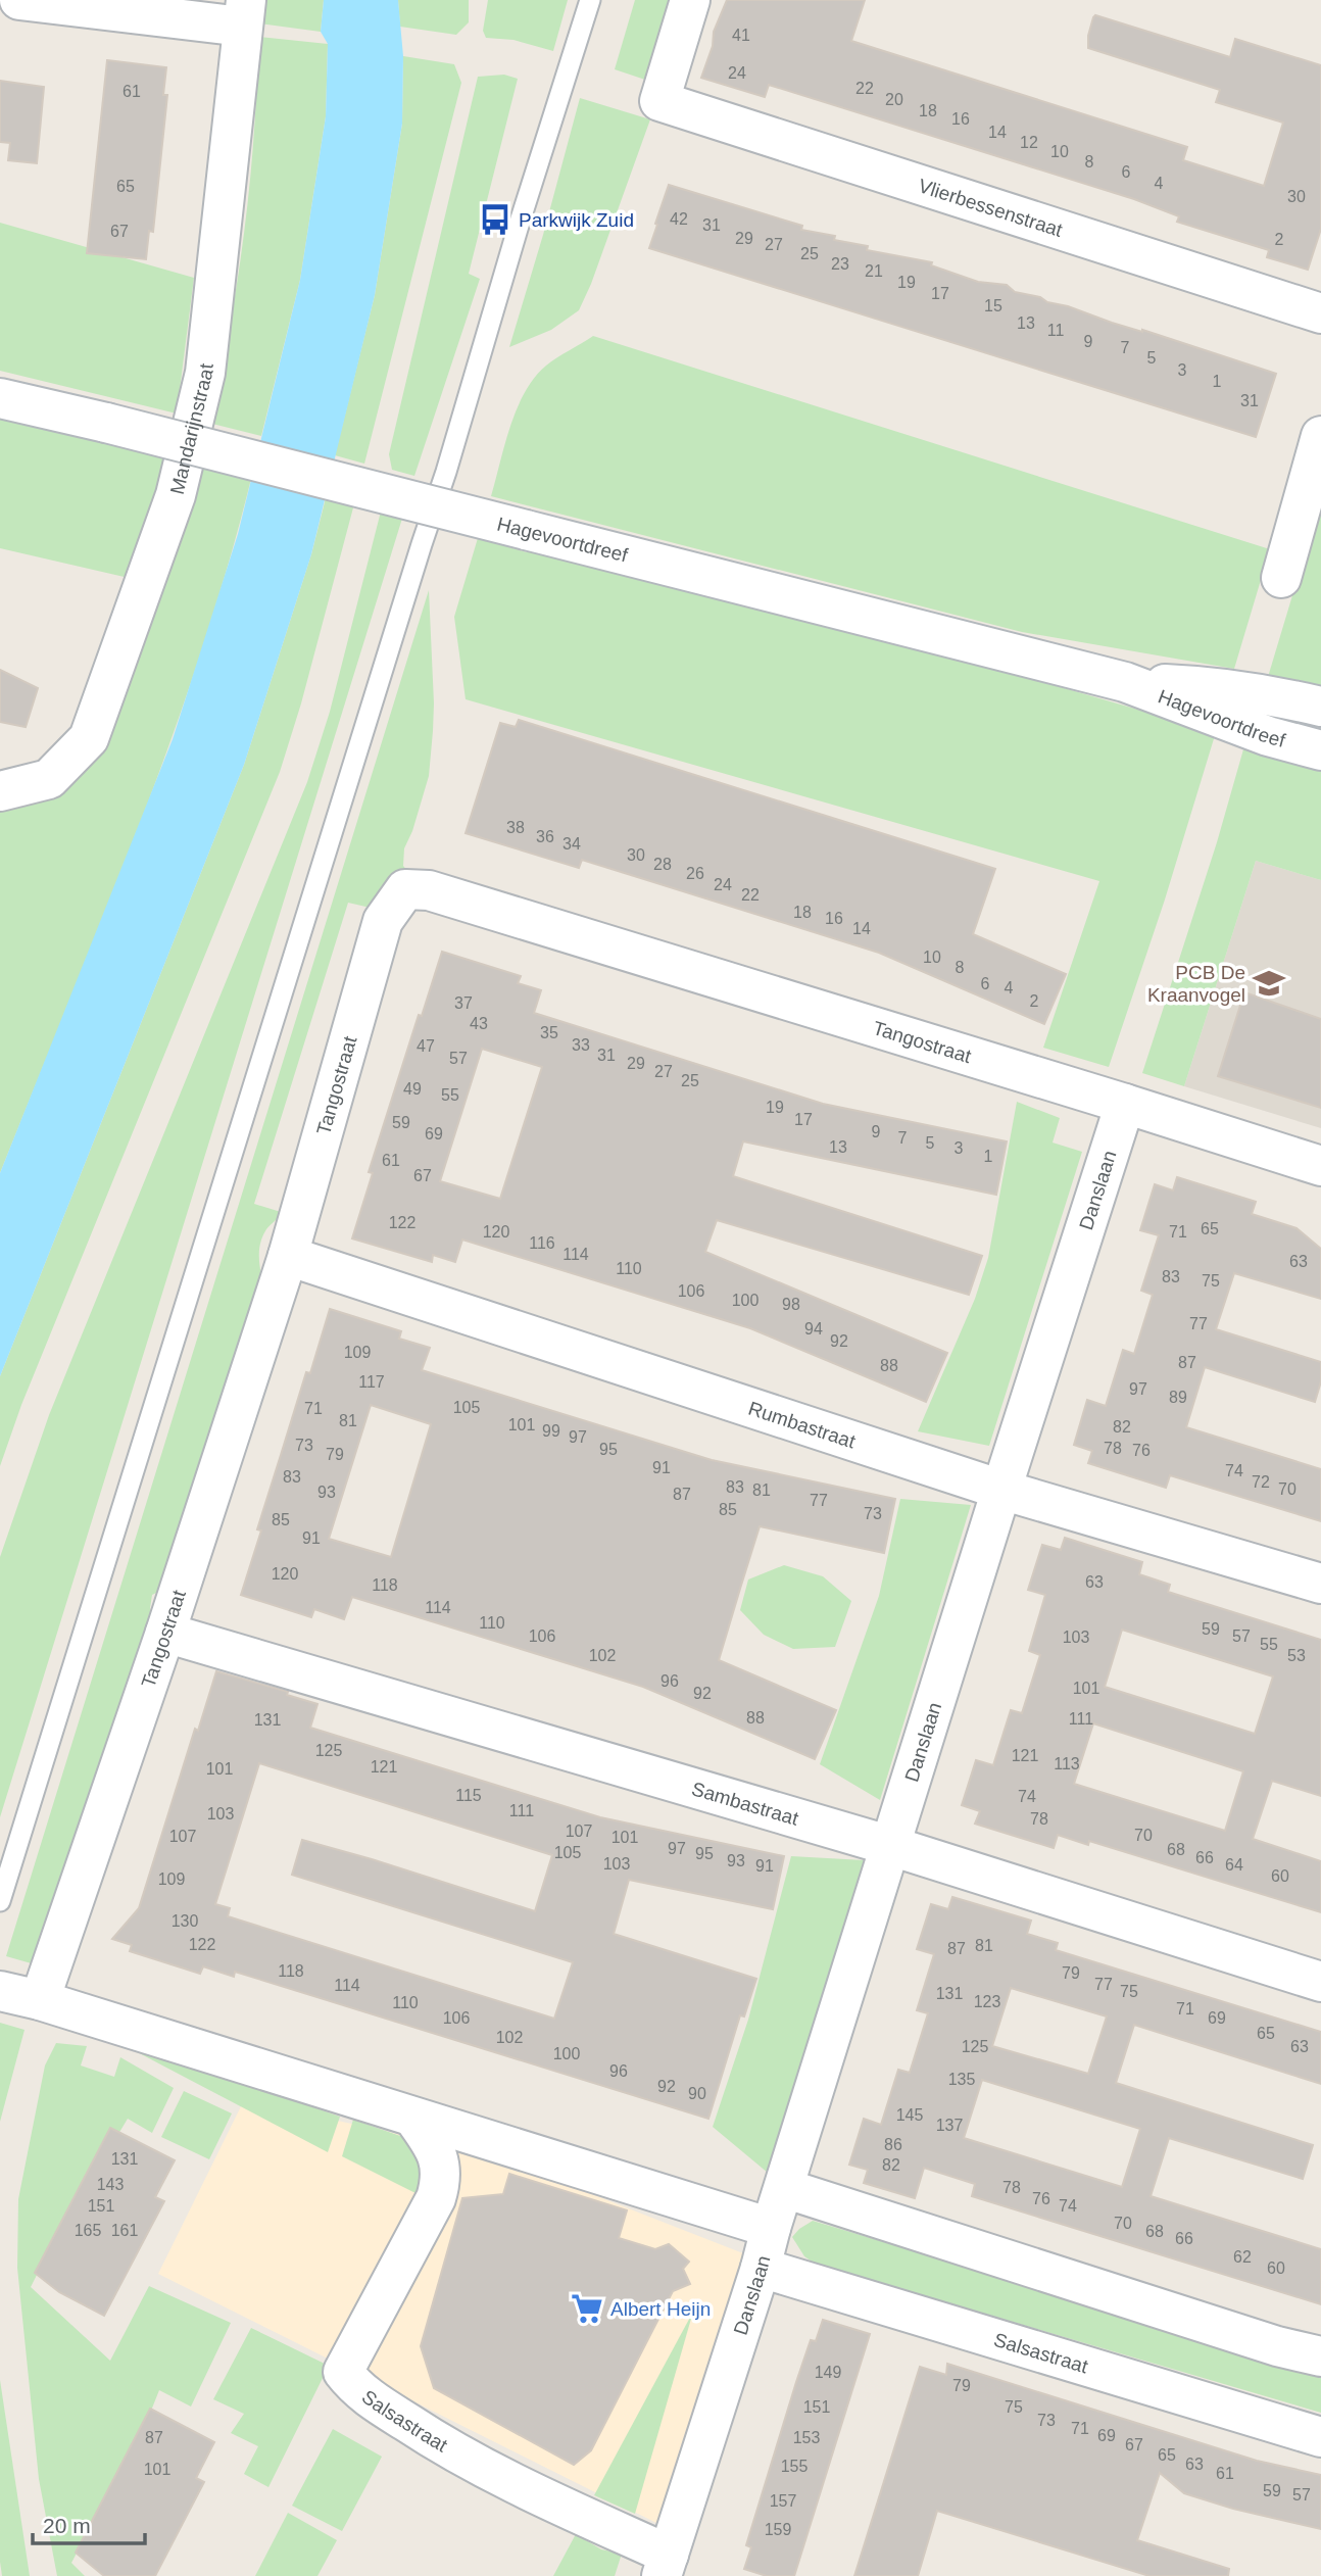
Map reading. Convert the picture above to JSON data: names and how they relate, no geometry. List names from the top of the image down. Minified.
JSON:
{"streets":{"street":["Vlierbessenstraat","Mandarijnstraat","Hagevoortdreef","Tangostraat","Danslaan","Rumbastraat","Sambastraat","Salsastraat"]},"crossings":[["Tangostraat","Danslaan"],["Tangostraat","Rumbastraat"],["Tangostraat","Sambastraat"],["Danslaan","Rumbastraat"],["Danslaan","Sambastraat"],["Danslaan","Salsastraat"]],"places":{"bus stop":["Parkwijk Zuid"],"school or university":["PCB De Kraanvogel"],"supermarket":["Albert Heijn"]},"house_numbers":["41","24","22","61","20","18","16","14","12","10","8","6","4","65","30","42","31","67","29","2","27","25","23","21","19","17","15","13","11","9","7","5","3","1","31","38","36","34","30","28","26","24","22","18","16","14","10","8","6","4","2","37","43","35","33","47","31","57","29","27","25","49","55","19","17","59","9","69","7","5","13","3","1","61","67","122","65","120","71","116","114","63","110","83","75","106","100","98","77","94","92","109","87","88","117","97","89","105","71","81","101","82","99","97","73","78","95","76","79","91","74","83","72","83","70","81","93","87","77","85","73","85","91","120","63","118","114","110","59","106","57","103","55","102","53","96","101","92","88","111","131","125","121","113","121","101","115","74","111","103","78","107","70","107","101","97","68","105","95","66","93","103","64","91","60","109","130","122","81","87","118","79","77","114","75","131","123","110","71","106","69","65","102","125","63","100","96","135","92","90","145","137","86","131","82","143","78","76","151","74","70","165","161","68","66","62","60","149","79","151","75","73","71","69","87","153","67","65","63","155","101","61","59","57","157","159"],"scale_bar":"20 m"}
